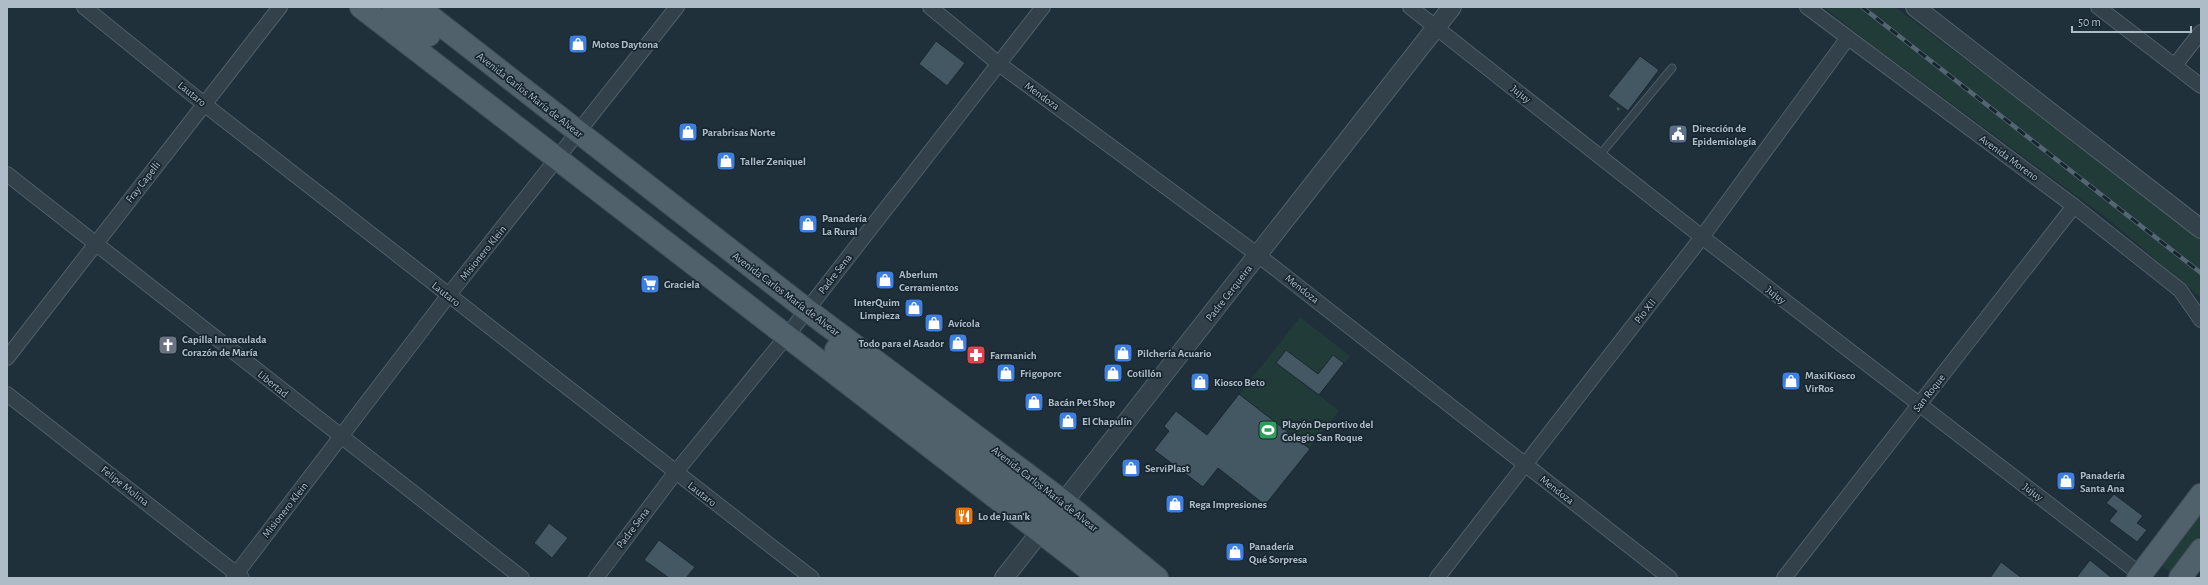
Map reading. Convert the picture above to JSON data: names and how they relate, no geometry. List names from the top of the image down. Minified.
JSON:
{"streets":{"main road":["Avenida Carlos María de Alvear"],"street":["Lautaro","Jujuy","Mendoza","Avenida Moreno","Fray Capelli","Misionero Klein","Padre Sena","Padre Cerqueira","Pío XII","Libertad","San Roque","Felipe Molina"]},"crossings":[["Lautaro","Fray Capelli"],["Lautaro","Misionero Klein"],["Lautaro","Padre Sena"],["Jujuy","Padre Cerqueira"],["Jujuy","Pío XII"],["Jujuy","San Roque"],["Avenida Carlos María de Alvear","Misionero Klein"],["Avenida Carlos María de Alvear","Padre Sena"],["Avenida Carlos María de Alvear","Padre Cerqueira"],["Mendoza","Padre Sena"],["Mendoza","Padre Cerqueira"],["Mendoza","Pío XII"],["Avenida Moreno","Pío XII"],["Avenida Moreno","San Roque"],["Fray Capelli","Libertad"],["Misionero Klein","Libertad"],["Misionero Klein","Felipe Molina"]],"places":{"shop":["Motos Daytona","Parabrisas Norte","Taller Zeniquel","Panadería La Rural","Aberlum Cerramientos","InterQuim Limpieza","Avícola","Todo para el Asador","Pilchería Acuario","Frigoporc","Cotillón","MaxiKiosco VirRos","Kiosco Beto","Bacán Pet Shop","El Chapulín","ServiPlast","Panadería Santa Ana","Rega Impresiones","Panadería Qué Sorpresa"],"public building":["Dirección de Epidemiología"],"supermarket":["Graciela"],"church":["Capilla Inmaculada Corazón de María"],"pharmacy":["Farmanich"],"sports":["Playón Deportivo del Colegio San Roque"],"restaurant":["Lo de Juan'k"]},"scale_bar":"50 m"}
